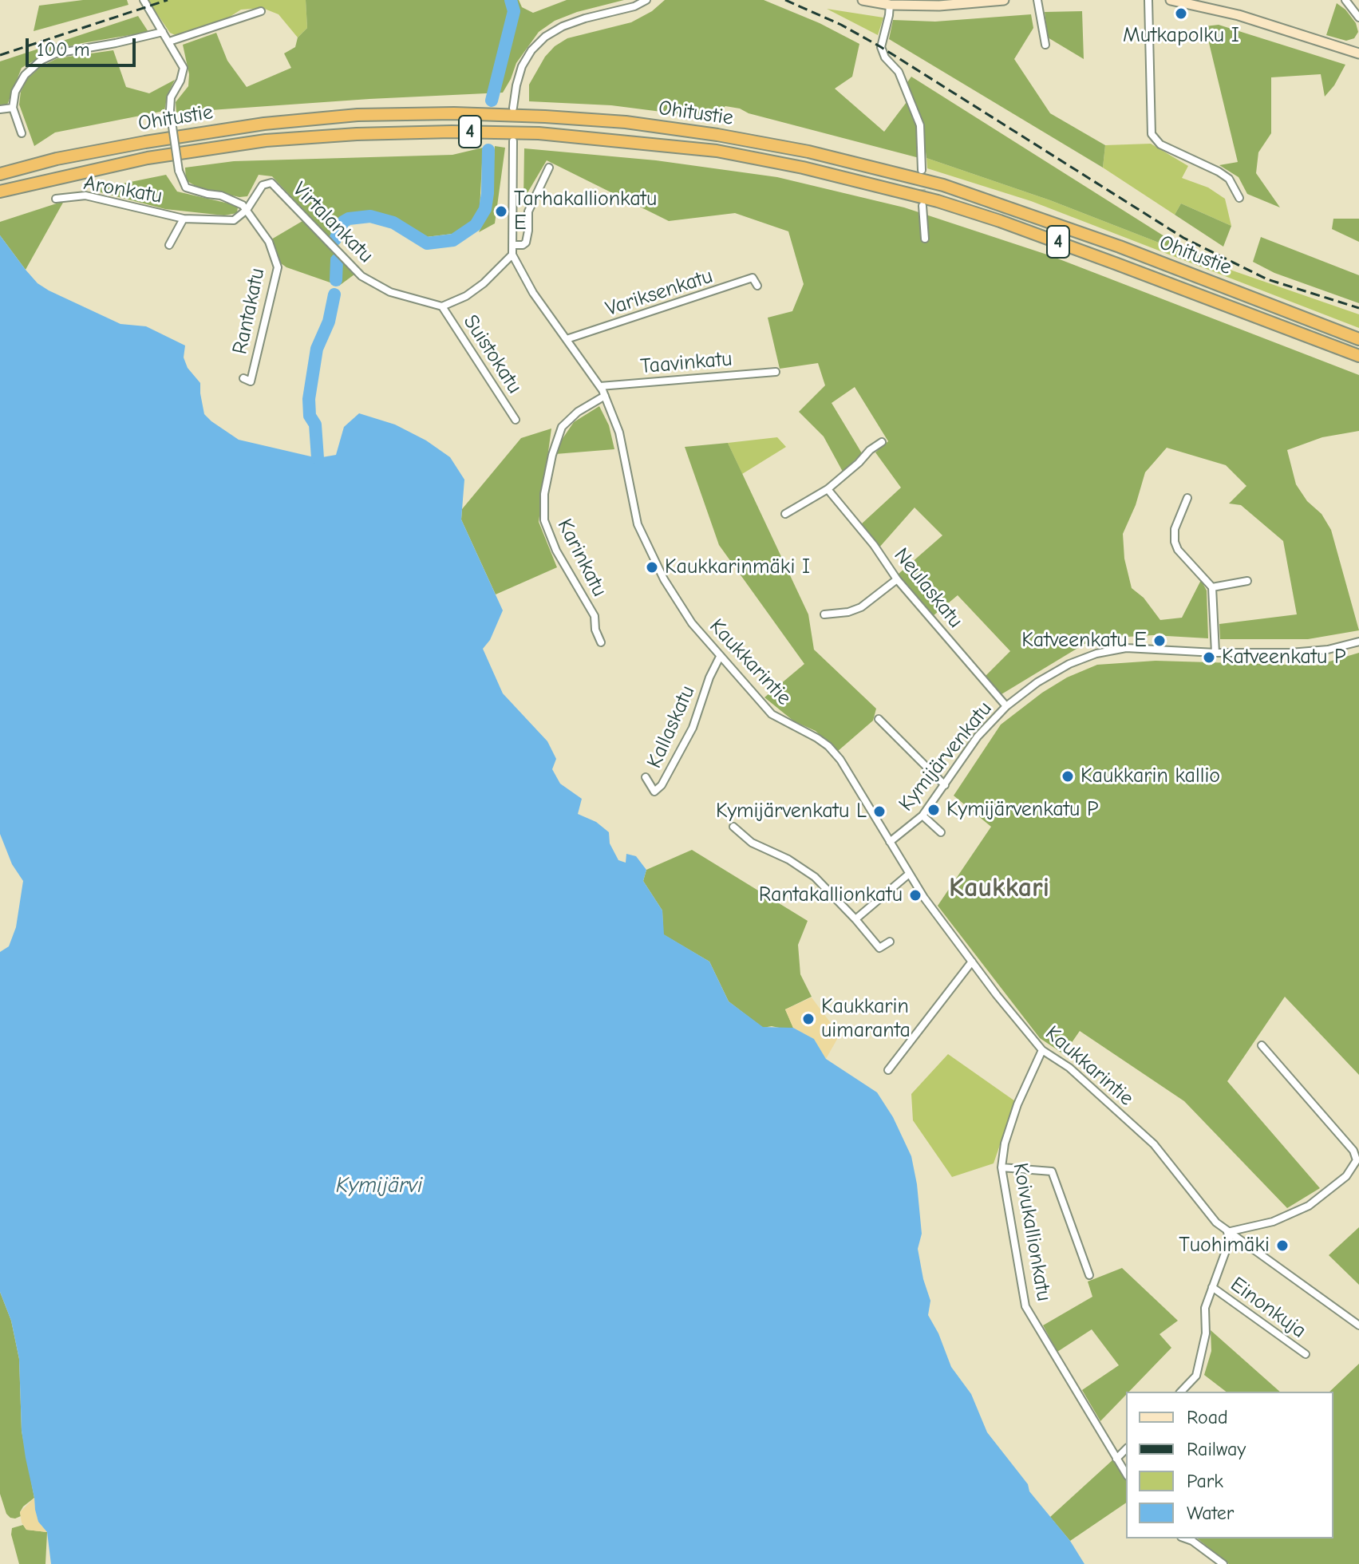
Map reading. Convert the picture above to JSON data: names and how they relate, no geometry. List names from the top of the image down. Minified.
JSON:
{"streets":{"highway":["Ohitustie","4"],"street":["Aronkatu","Virtalankatu","Variksenkatu","Rantakatu","Suistokatu","Taavinkatu","Karinkatu","Neulaskatu","Kaukkarintie","Kallaskatu","Kymijärvenkatu","Koivukallionkatu","Einonkuja"]},"crossings":[["Aronkatu","Virtalankatu"],["Aronkatu","Rantakatu"],["Virtalankatu","Rantakatu"],["Virtalankatu","Suistokatu"],["Variksenkatu","Kaukkarintie"],["Taavinkatu","Kaukkarintie"],["Karinkatu","Kaukkarintie"],["Neulaskatu","Kymijärvenkatu"],["Kaukkarintie","Kallaskatu"],["Kaukkarintie","Kymijärvenkatu"],["Kaukkarintie","Koivukallionkatu"]],"districts":["Kaukkari"],"water":["Kymijärvi"],"places":["Mutkapolku I","Tarhakallionkatu E","Kaukkarinmäki I","Katveenkatu E","Katveenkatu P","Kaukkarin kallio","Kymijärvenkatu P","Kymijärvenkatu L","Rantakallionkatu","Kaukkarin uimaranta","Tuohimäki"],"legend":["Road","Railway","Park","Water"],"scale_bar":"100 m"}
